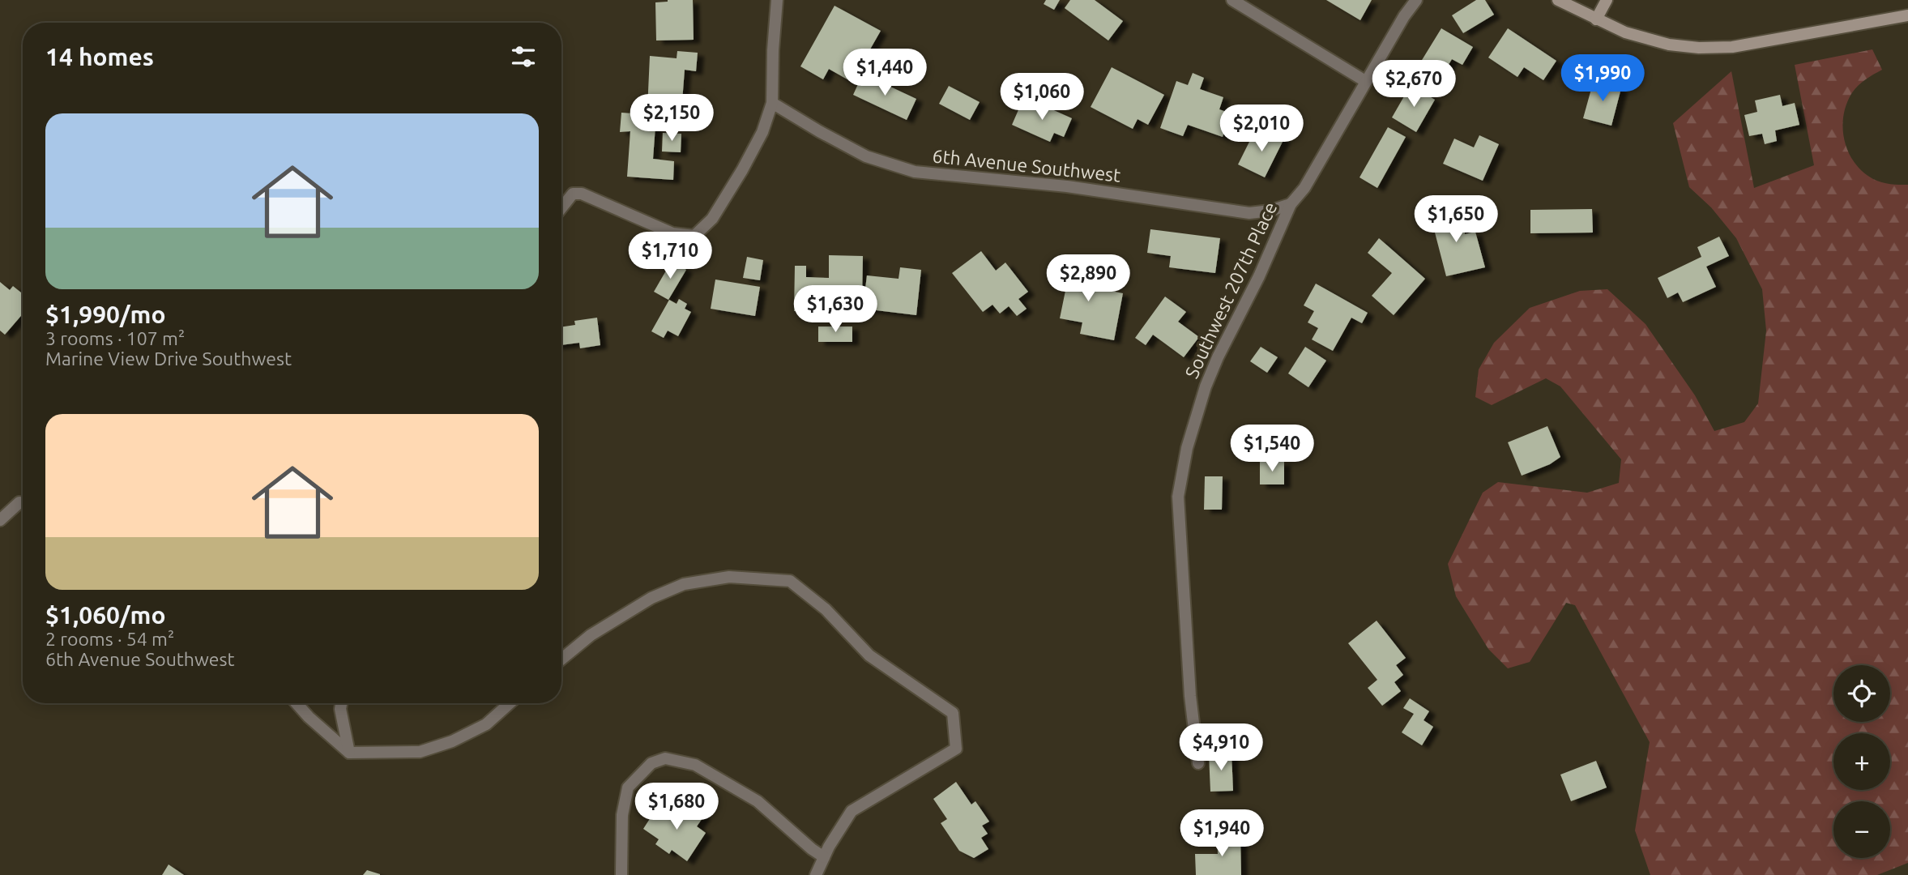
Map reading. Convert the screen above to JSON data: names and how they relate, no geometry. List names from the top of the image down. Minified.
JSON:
{"streets":{"street":["6th Avenue Southwest","Southwest 207th Place"]},"crossings":[["6th Avenue Southwest","Southwest 207th Place"]],"page":{"heading":"14 homes","price":["$1,440","$1,990","$2,670","$1,060","$2,150","$2,010","$1,650","$1,710","$2,890","$1,630","$1,540","$4,910","$1,680","$1,940"],"list":[{"name":"$1,990/mo","note":"3 rooms · 107 m² · Marine View Drive Southwest"},{"name":"$1,060/mo","note":"2 rooms · 54 m² · 6th Avenue Southwest"}],"map_buttons":["+","−"]}}
